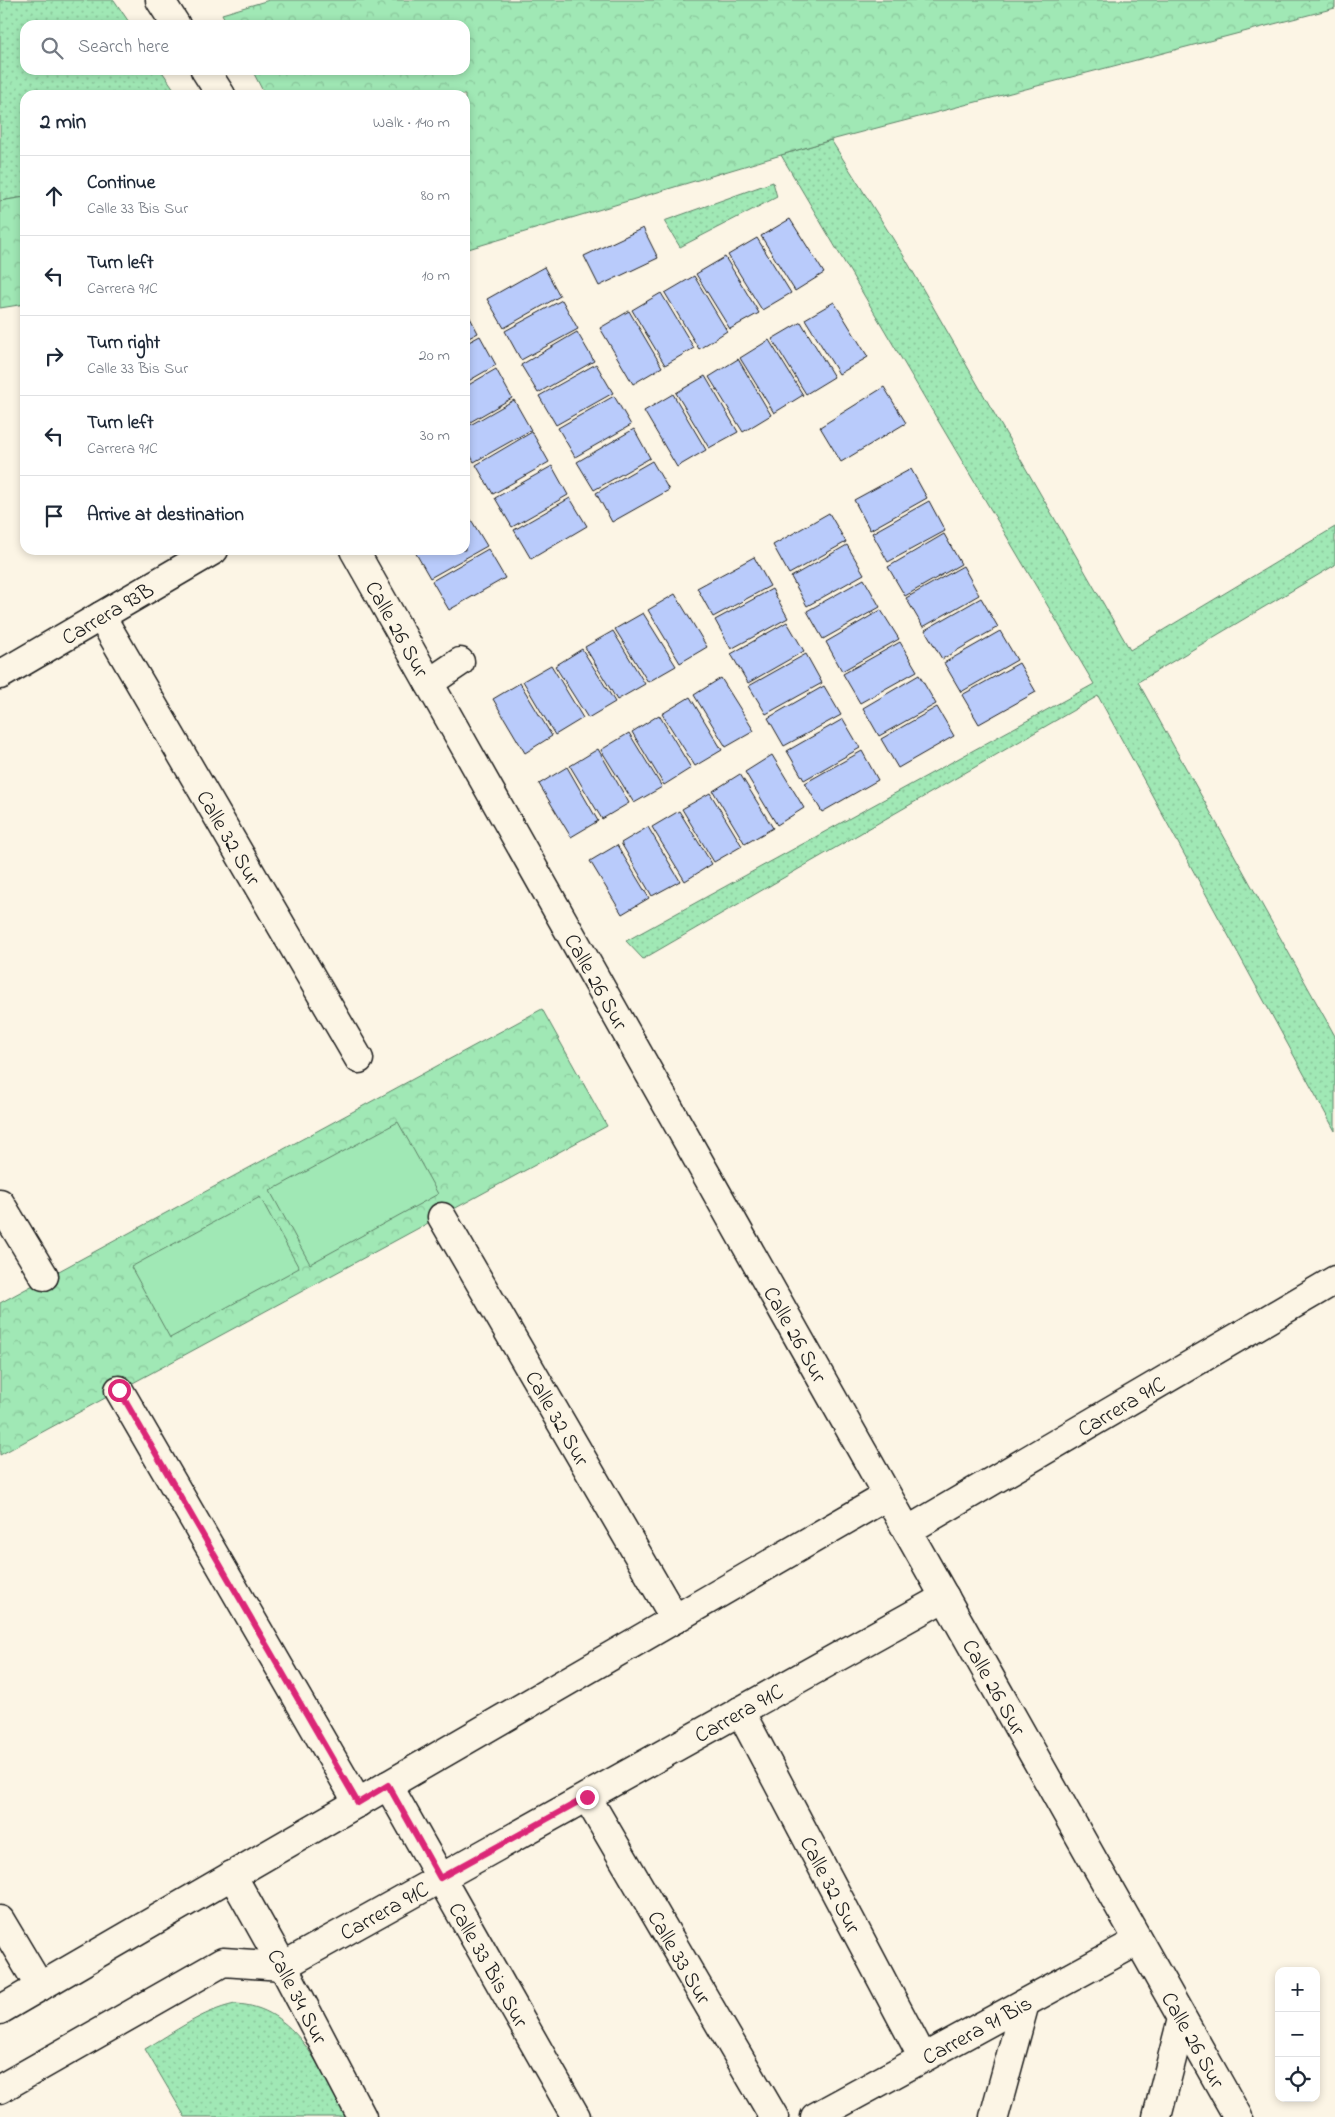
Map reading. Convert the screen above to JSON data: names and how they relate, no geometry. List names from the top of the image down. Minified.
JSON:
{"streets":{"street":["Carrera 93B","Calle 26 Sur","Calle 32 Sur","Carrera 91C","Calle 33 Sur","Calle 33 Bis Sur","Calle 34 Sur","Carrera 91 Bis"]},"crossings":[["Carrera 93B","Calle 32 Sur"],["Calle 26 Sur","Carrera 91C"],["Calle 26 Sur","Carrera 91 Bis"],["Calle 32 Sur","Carrera 91C"],["Calle 32 Sur","Carrera 91 Bis"],["Carrera 91C","Calle 33 Sur"],["Carrera 91C","Calle 33 Bis Sur"],["Carrera 91C","Calle 34 Sur"]],"page":{"search":"Search here","heading":["2 min","Walk · 140 m"],"list":[["Continue","Calle 33 Bis Sur","80 m"],["Turn left","Carrera 91C","10 m"],["Turn right","Calle 33 Bis Sur","20 m"],["Turn left","Carrera 91C","30 m"],"Arrive at destination"],"map_buttons":["+","−"]}}
